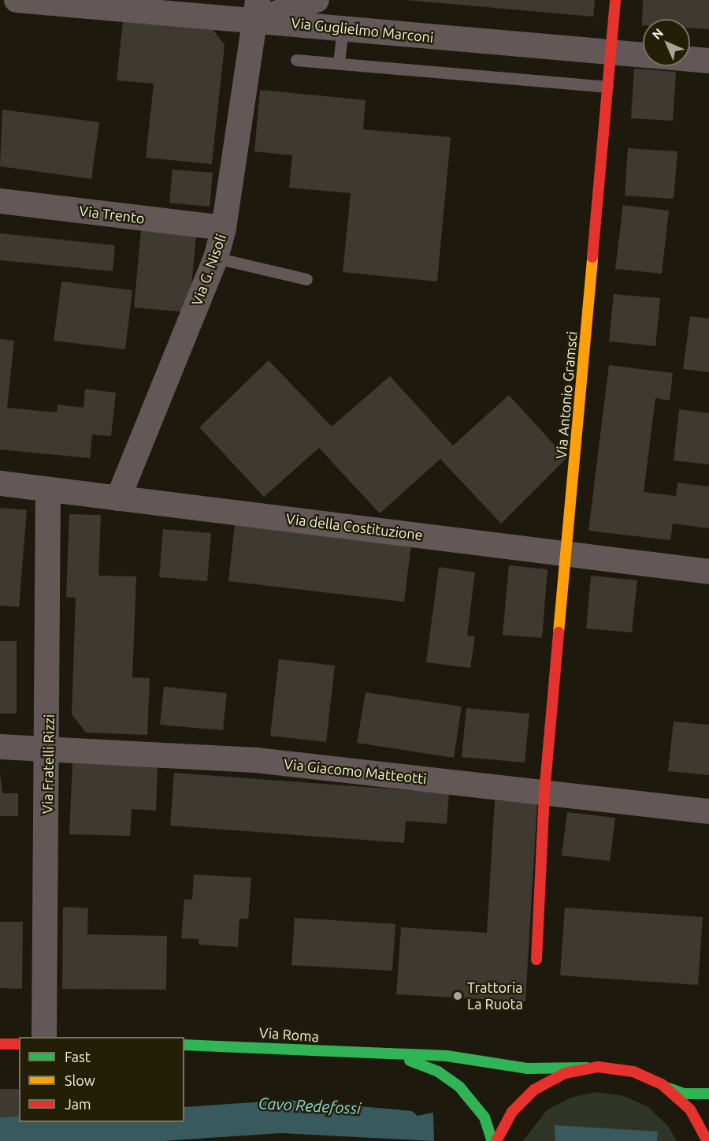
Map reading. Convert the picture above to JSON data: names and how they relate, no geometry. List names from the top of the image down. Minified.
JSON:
{"streets":{"street":["Via Guglielmo Marconi","Via Trento","Via G. Nisoli","Via Antonio Gramsci","Via della Costituzione","Via Fratelli Rizzi","Via Giacomo Matteotti","Via Roma"]},"crossings":[["Via Guglielmo Marconi","Via G. Nisoli"],["Via Guglielmo Marconi","Via Antonio Gramsci"],["Via Trento","Via G. Nisoli"],["Via G. Nisoli","Via della Costituzione"],["Via Antonio Gramsci","Via della Costituzione"],["Via Antonio Gramsci","Via Giacomo Matteotti"],["Via della Costituzione","Via Fratelli Rizzi"],["Via Fratelli Rizzi","Via Giacomo Matteotti"]],"water":["Cavo Redefossi"],"places":["Trattoria La Ruota"],"legend":["Fast","Slow","Jam"],"north":"top left"}
